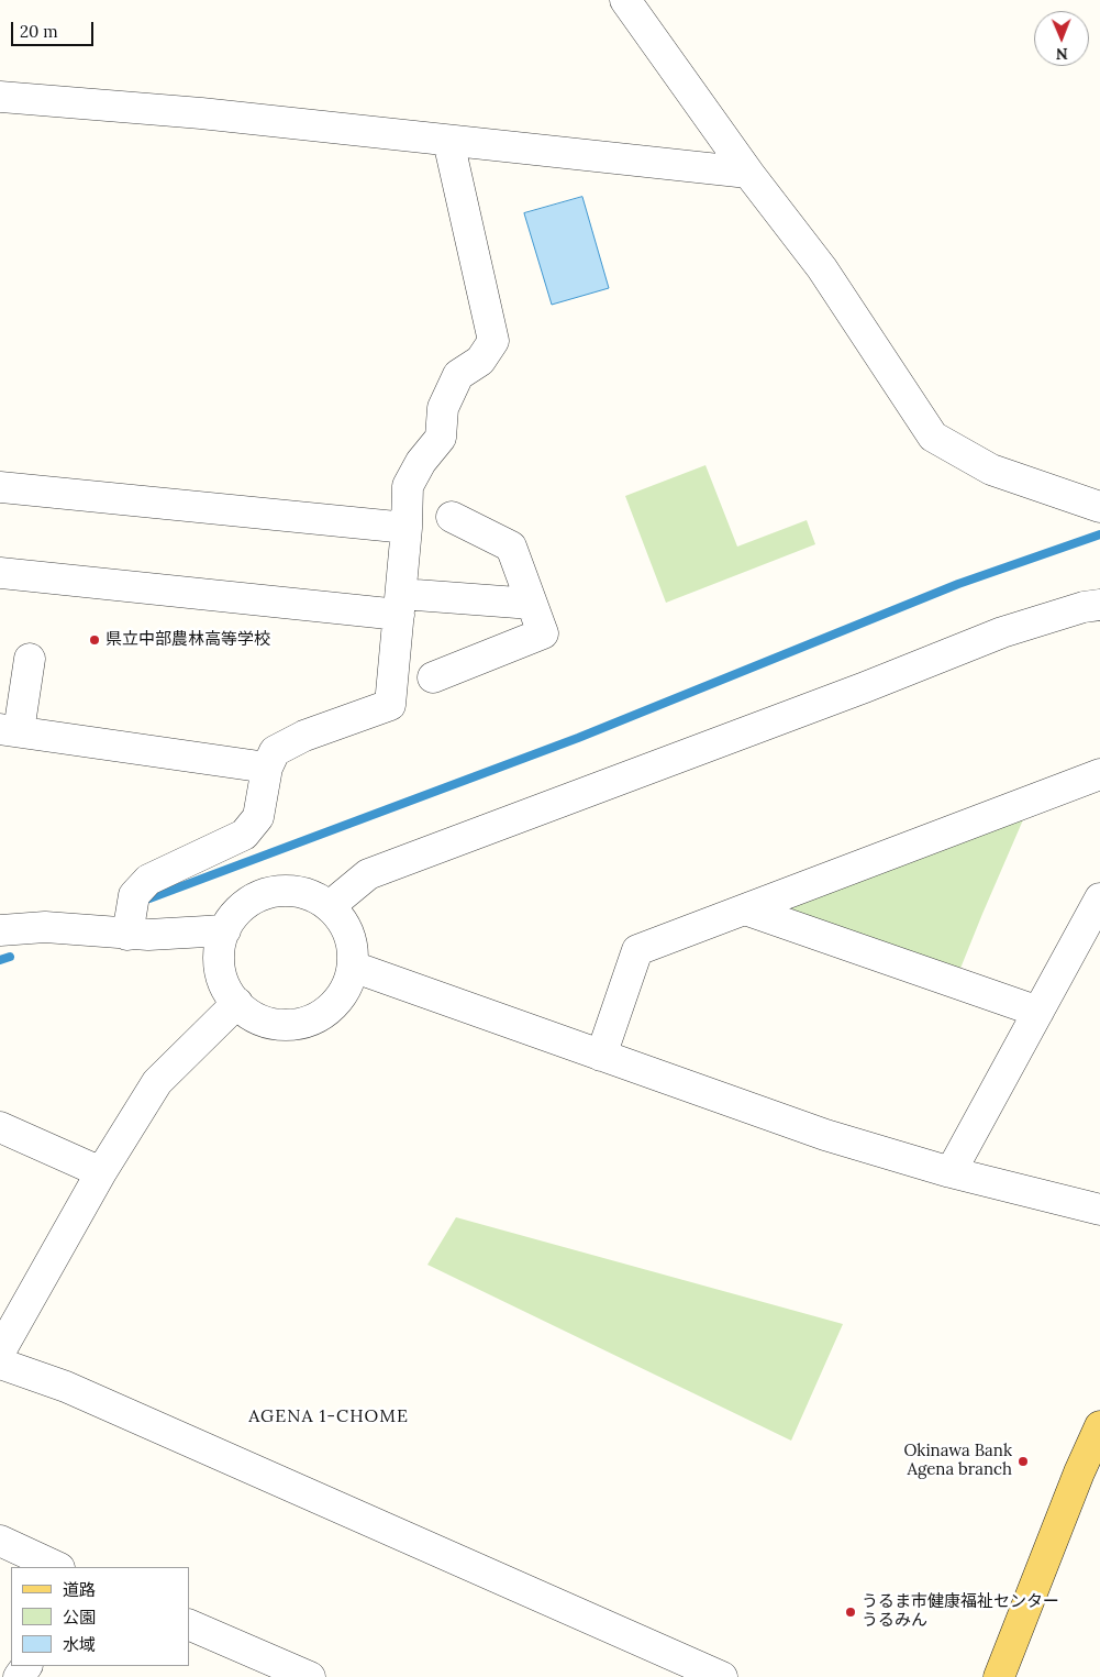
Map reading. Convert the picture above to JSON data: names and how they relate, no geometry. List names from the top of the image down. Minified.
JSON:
{"districts":["AGENA 1-CHOME"],"places":["県立中部農林高等学校","Okinawa Bank Agena branch","うるま市健康福祉センター うるみん"],"legend":["道路","公園","水域"],"scale_bar":"20 m","north":"bottom"}
